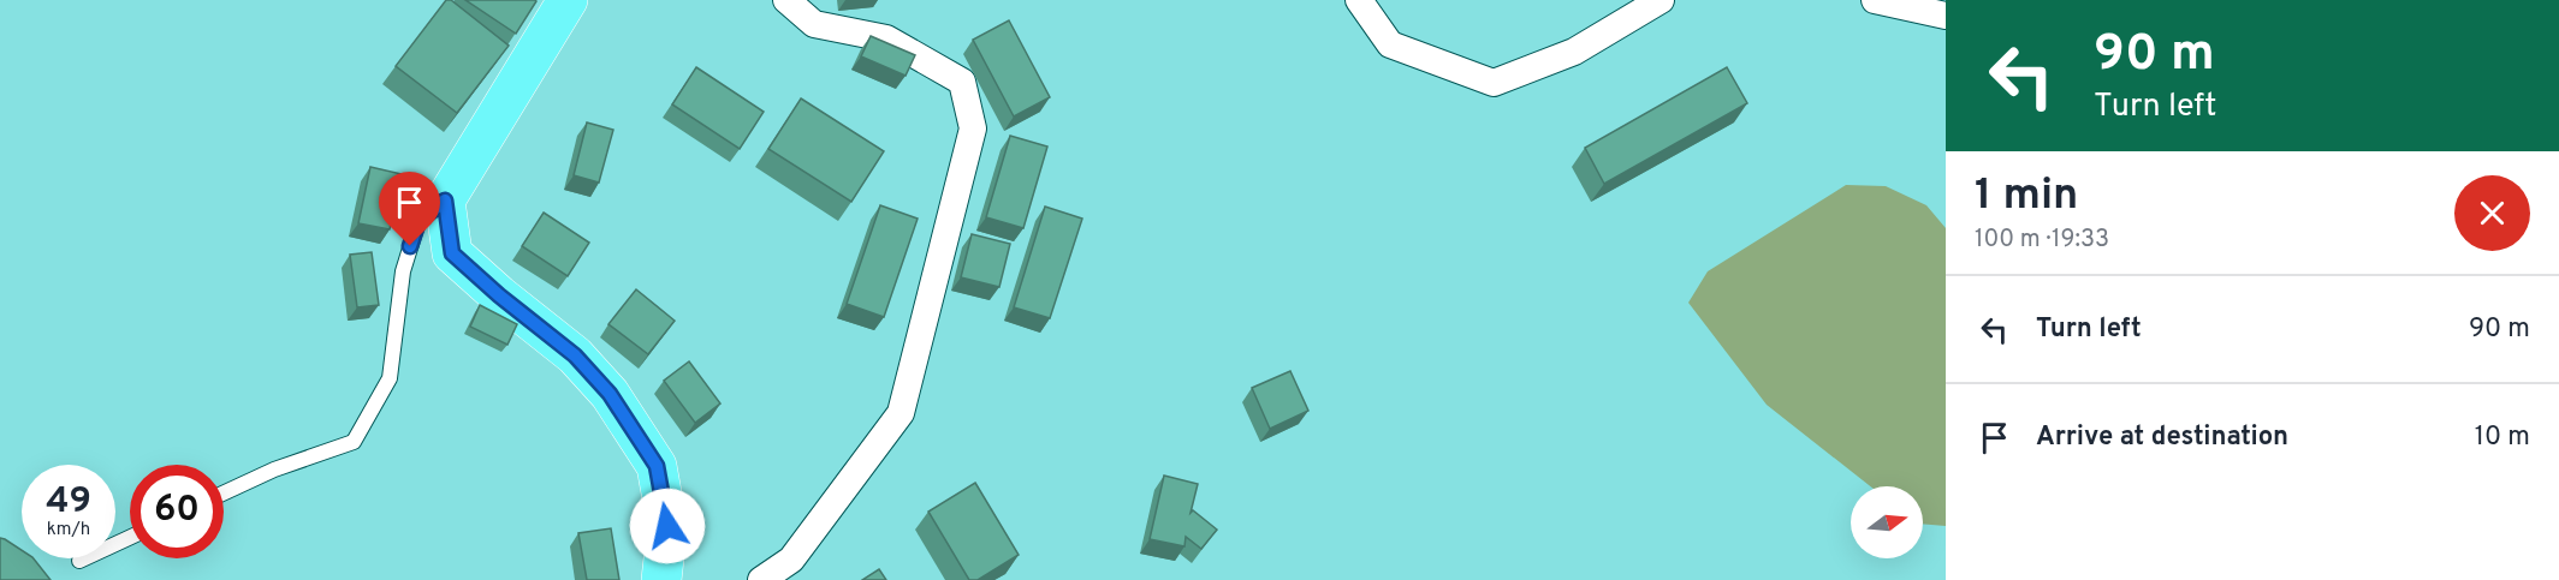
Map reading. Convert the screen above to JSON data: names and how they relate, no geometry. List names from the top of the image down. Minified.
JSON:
{"north":"right","page":{"turn":["90 m","Turn left"],"heading":["1 min","100 m · 19:33"],"list":[{"name":"Turn left","value":"90 m"},{"name":"Arrive at destination","value":"10 m"}],"speed":"49 km/h","limit":"60"}}
